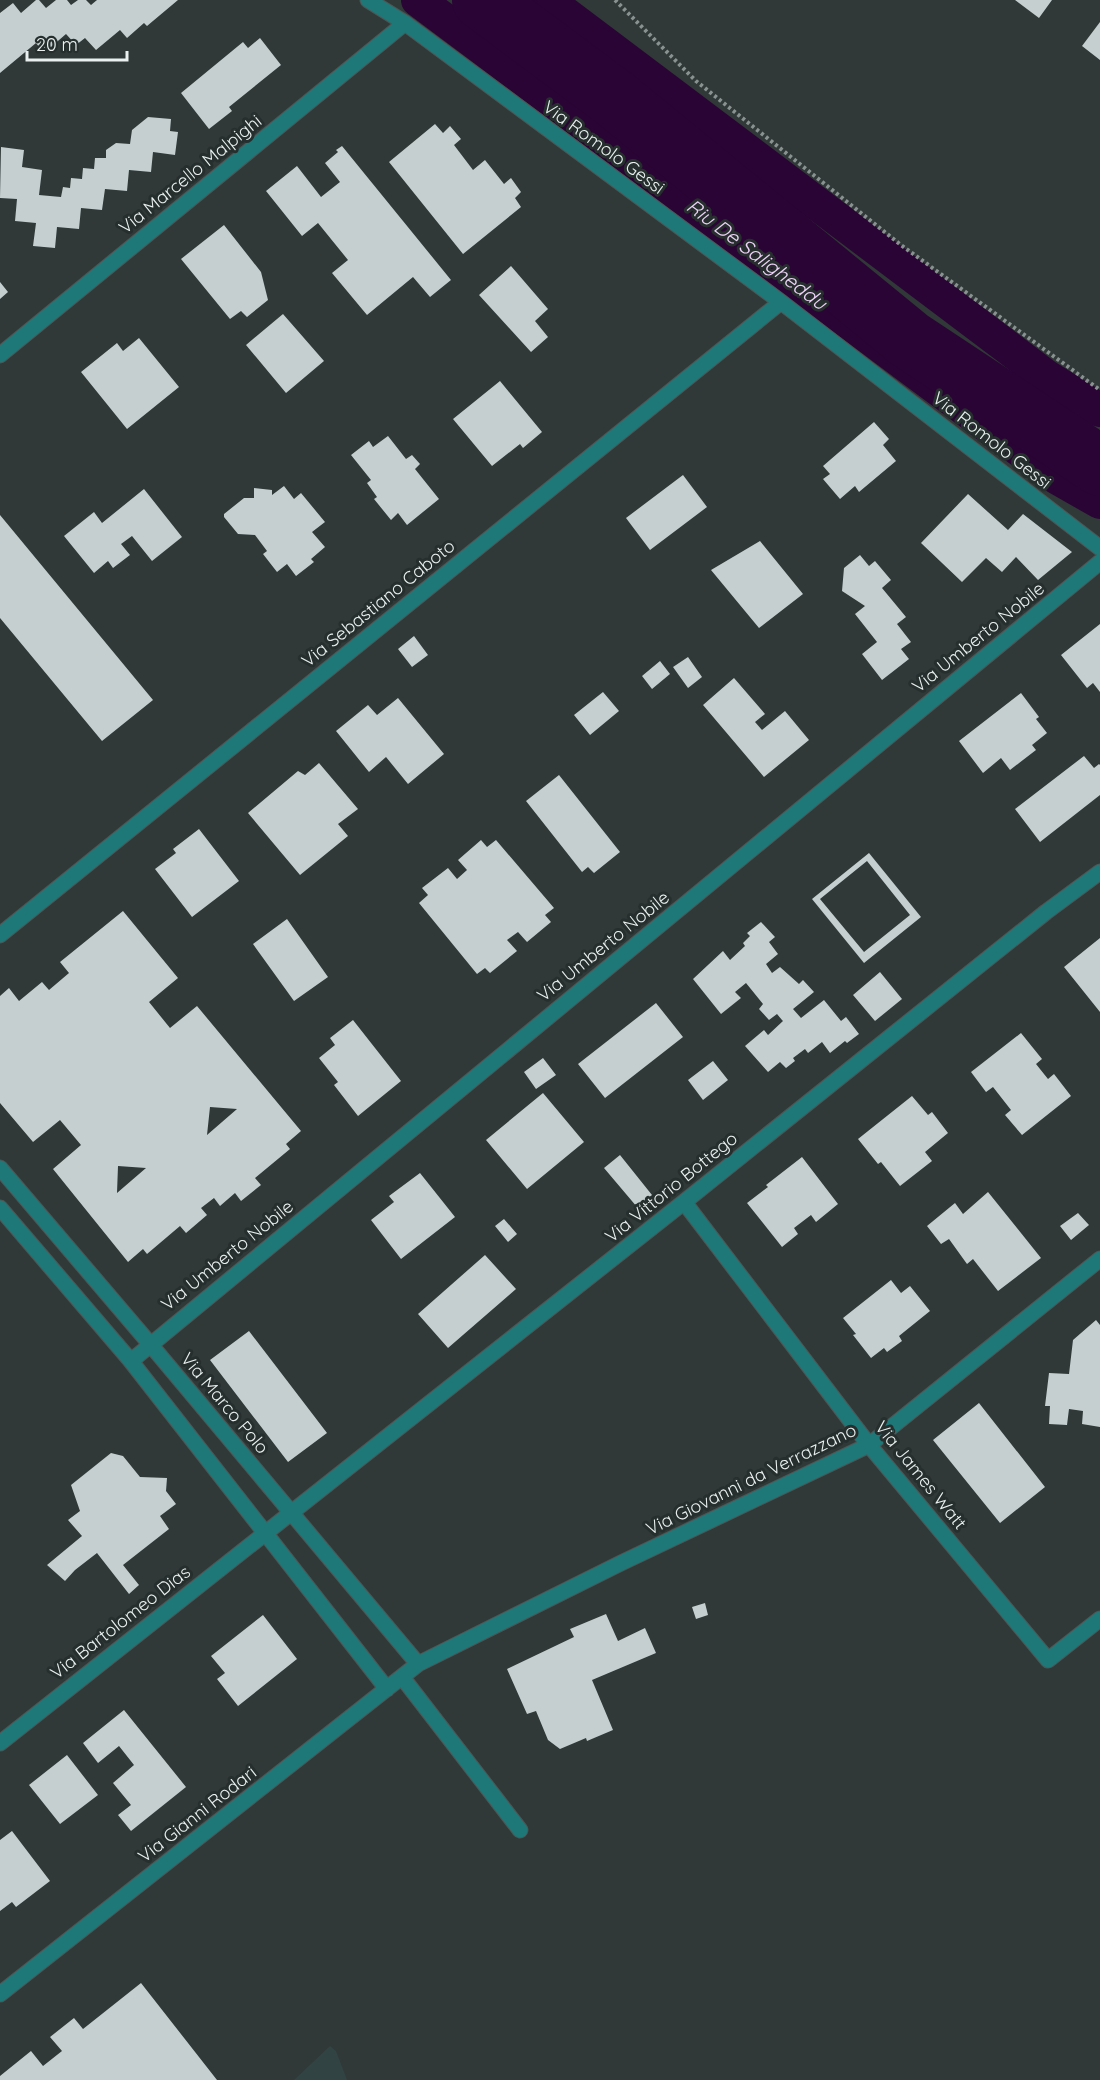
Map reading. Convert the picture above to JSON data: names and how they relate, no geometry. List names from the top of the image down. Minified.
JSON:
{"streets":{"street":["Via Romolo Gessi","Via Marcello Malpighi","Via Sebastiano Caboto","Via Umberto Nobile","Via Vittorio Bottego","Via Marco Polo","Via James Watt","Via Giovanni da Verrazzano","Via Bartolomeo Dias","Via Gianni Rodari"]},"crossings":[["Via Romolo Gessi","Via Marcello Malpighi"],["Via Romolo Gessi","Via Sebastiano Caboto"],["Via Umberto Nobile","Via Marco Polo"],["Via Vittorio Bottego","Via Marco Polo"],["Via Vittorio Bottego","Via James Watt"],["Via Vittorio Bottego","Via Bartolomeo Dias"],["Via Marco Polo","Via Giovanni da Verrazzano"],["Via Marco Polo","Via Gianni Rodari"],["Via James Watt","Via Giovanni da Verrazzano"],["Via Giovanni da Verrazzano","Via Gianni Rodari"]],"water":["Riu De Saligheddu"],"scale_bar":"20 m"}
